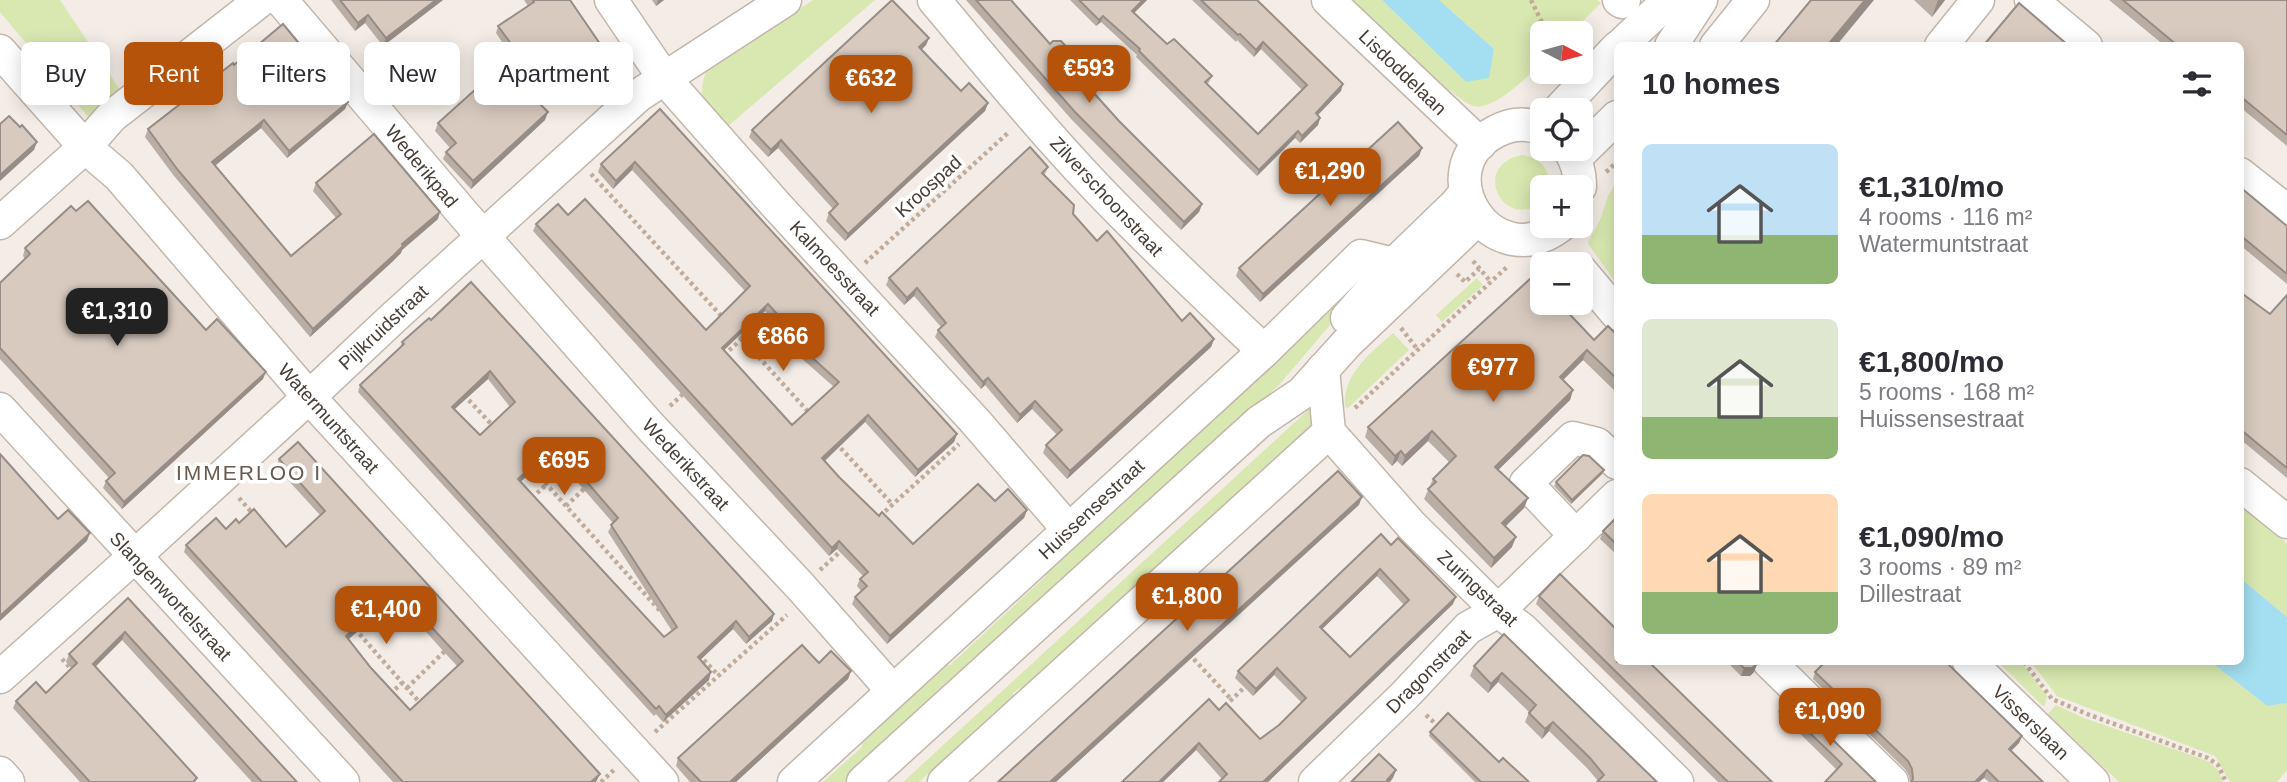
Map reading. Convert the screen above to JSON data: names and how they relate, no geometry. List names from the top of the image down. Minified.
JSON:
{"streets":{"street":["Lisdoddelaan","Wederikpad","Zilverschoonstraat","Kalmoesstraat","Pijlkruidstraat","Watermuntstraat","Wederikstraat","Huissensestraat","Zuringstraat","Slangenwortelstraat","Dragonstraat","Visserslaan"],"path":["Kroospad"]},"crossings":[["Wederikpad","Pijlkruidstraat"],["Wederikpad","Wederikstraat"],["Kroospad","Zilverschoonstraat"],["Kroospad","Kalmoesstraat"],["Zilverschoonstraat","Huissensestraat"],["Kalmoesstraat","Pijlkruidstraat"],["Kalmoesstraat","Huissensestraat"],["Pijlkruidstraat","Watermuntstraat"],["Pijlkruidstraat","Wederikstraat"],["Pijlkruidstraat","Slangenwortelstraat"],["Wederikstraat","Huissensestraat"],["Zuringstraat","Dragonstraat"]],"districts":["IMMERLOO I"],"north":"right","page":{"map_buttons":["+","−"],"chip":["Buy","Rent","Filters","New","Apartment"],"heading":"10 homes","price":["€593","€632","€1,290","€1,310","€866","€977","€695","€1,800","€1,400","€1,090"],"list":[{"name":"€1,310/mo","note":"4 rooms · 116 m² · Watermuntstraat"},{"name":"€1,800/mo","note":"5 rooms · 168 m² · Huissensestraat"},{"name":"€1,090/mo","note":"3 rooms · 89 m² · Dillestraat"}]}}
